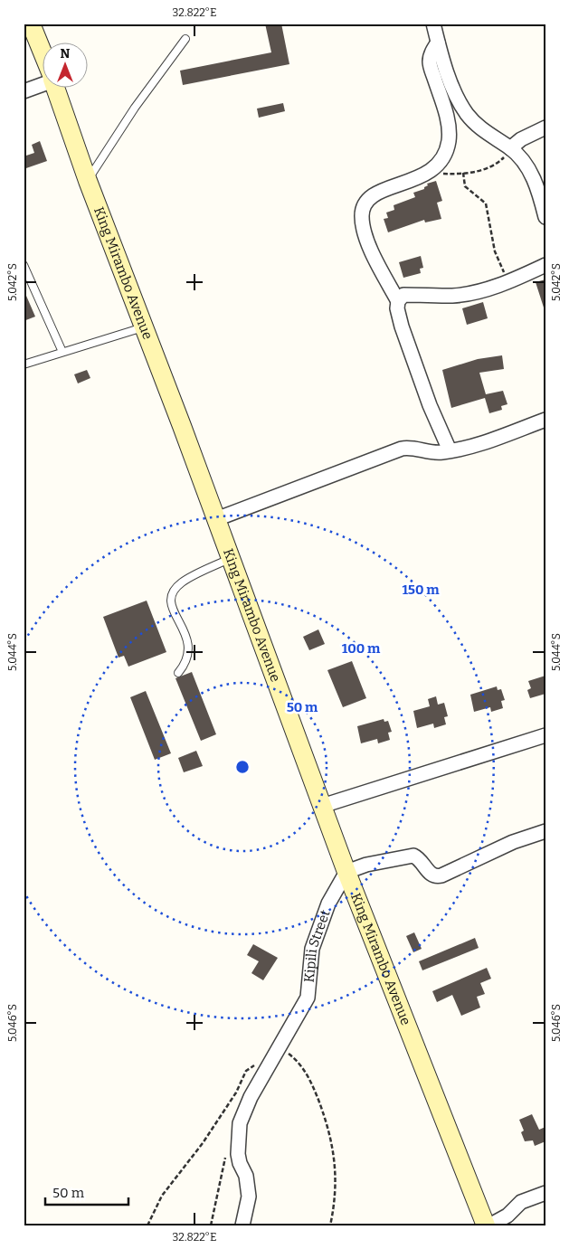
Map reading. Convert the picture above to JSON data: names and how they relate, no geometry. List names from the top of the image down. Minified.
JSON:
{"streets":{"main road":["King Mirambo Avenue"],"street":["Kipili Street"]},"crossings":[["King Mirambo Avenue","Kipili Street"]],"scale_bar":"50 m","north":"top","coordinates":["32.822°E","5.042°S","5.044°S","5.046°S"],"rings":["150 m","100 m","50 m"]}
